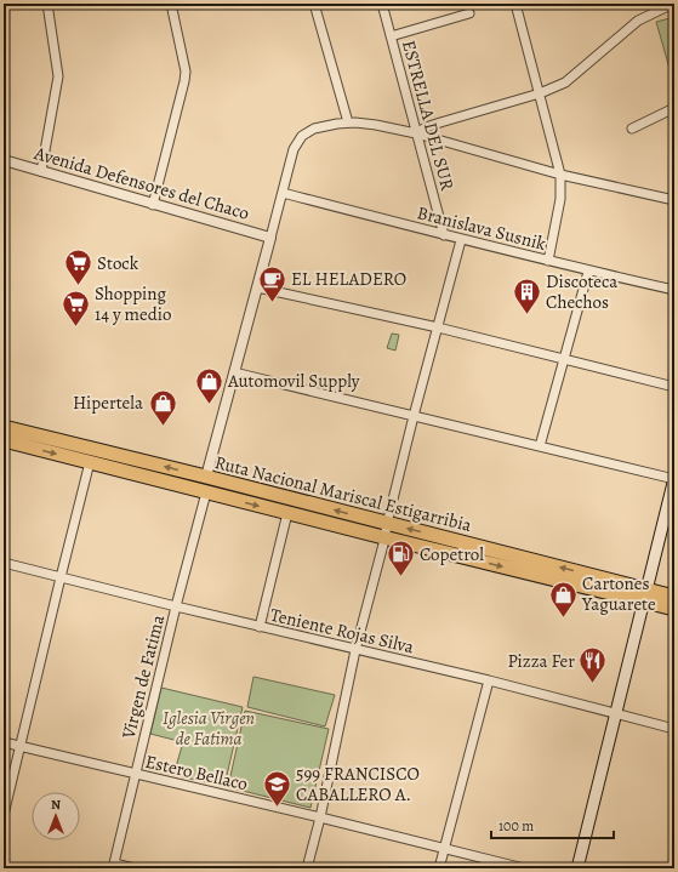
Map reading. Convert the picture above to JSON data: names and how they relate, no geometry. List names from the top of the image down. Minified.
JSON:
{"streets":{"highway":["Ruta Nacional Mariscal Estigarribia"],"street":["ESTRELLA DEL SUR","Avenida Defensores del Chaco","Branislava Susnik","Teniente Rojas Silva","Virgen de Fatima","Estero Bellaco"]},"crossings":[["ESTRELLA DEL SUR","Branislava Susnik"],["Ruta Nacional Mariscal Estigarribia","Virgen de Fatima"],["Teniente Rojas Silva","Virgen de Fatima"],["Virgen de Fatima","Estero Bellaco"]],"parks":["Iglesia Virgen de Fatima"],"places":{"supermarket":["Stock","Shopping 14 y medio"],"cafe":["EL HELADERO"],"building":["Discoteca Chechos"],"shop":["Automovil Supply","Hipertela","Cartones Yaguarete"],"fuel station":["Copetrol"],"restaurant":["Pizza Fer"],"school or university":["599 FRANCISCO CABALLERO A."]},"scale_bar":"100 m","north":"top"}
